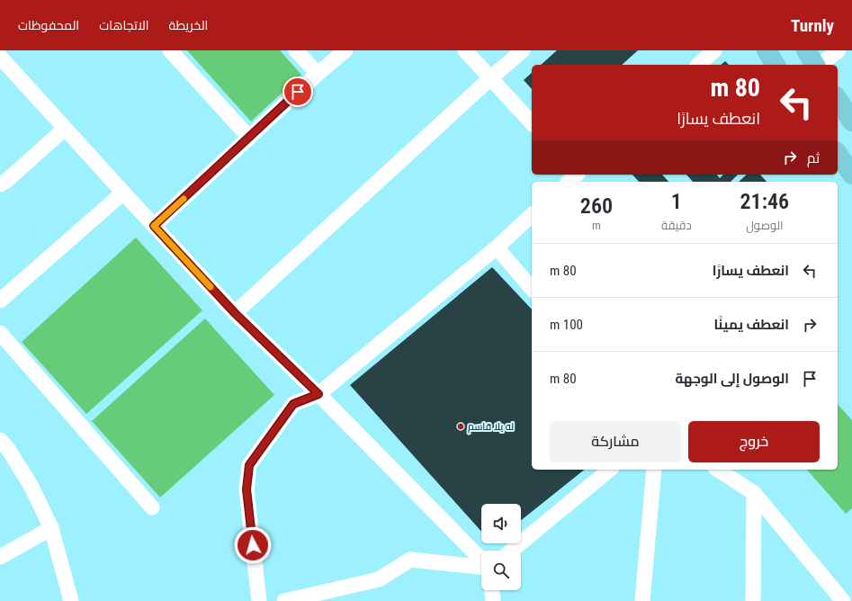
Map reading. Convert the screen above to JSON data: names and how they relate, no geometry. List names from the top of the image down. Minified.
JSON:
{"places":["له يلا قاسم"],"page":{"header":"Turnly","nav":["الخريطة","الاتجاهات","المحفوظات"],"turn":["80 m","انعطف يسارًا"],"then":"ثم","eta":["21:46","الوصول","1","دقيقة","260","m"],"list":[{"name":"انعطف يسارًا","value":"80 m"},{"name":"انعطف يمينًا","value":"100 m"},{"name":"الوصول إلى الوجهة","value":"80 m"}],"buttons":["خروج","مشاركة"]}}
